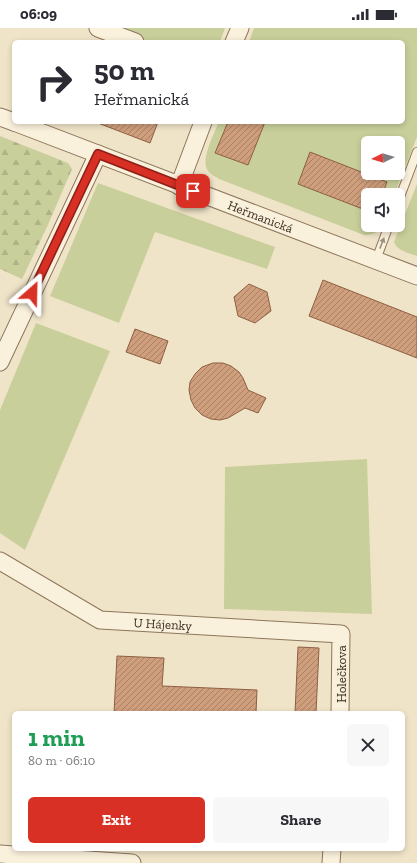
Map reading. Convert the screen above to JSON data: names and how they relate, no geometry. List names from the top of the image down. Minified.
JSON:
{"streets":{"street":["Heřmanická","U Hájenky","Holečkova"]},"crossings":[["U Hájenky","Holečkova"]],"north":"left","page":{"status":"06:09","turn":["50 m","Heřmanická"],"heading":["1 min","80 m · 06:10"],"buttons":["Exit","Share"]}}
